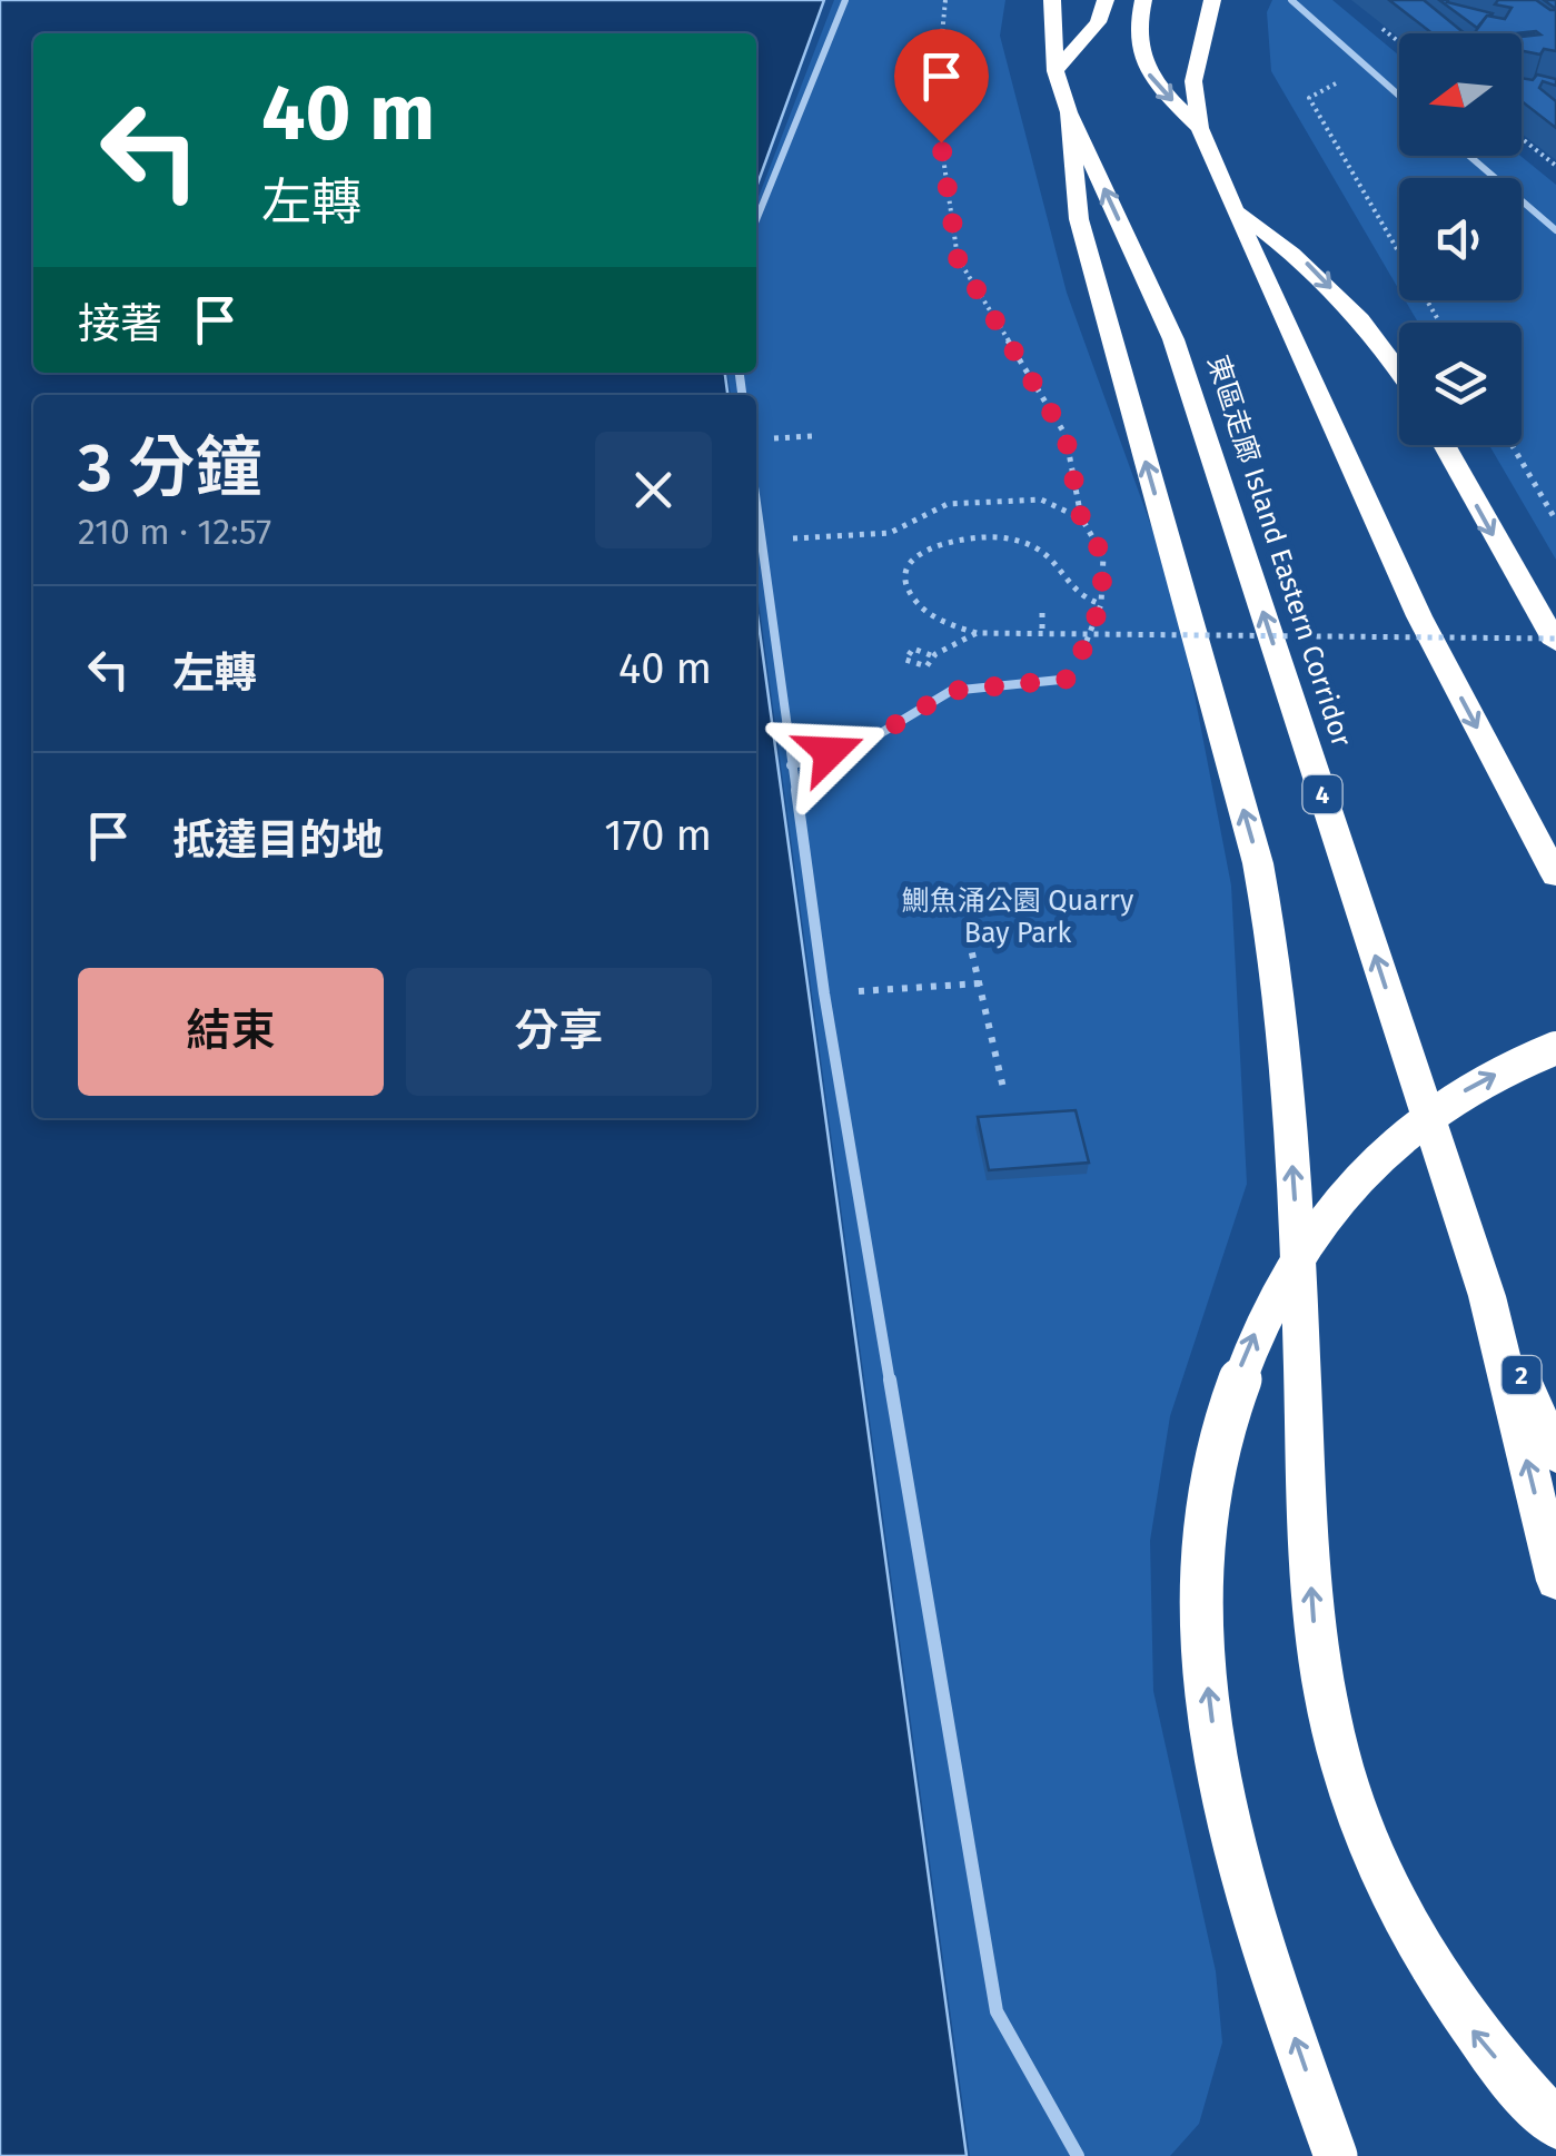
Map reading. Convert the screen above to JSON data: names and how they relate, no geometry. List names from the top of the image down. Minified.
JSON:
{"streets":{"highway":["東區走廊 Island Eastern Corridor","4","2"]},"crossings":[["東區走廊 Island Eastern Corridor","2"]],"parks":["鰂魚涌公園 Quarry Bay Park"],"north":"left","page":{"turn":["40 m","左轉"],"then":"接著","heading":["3 分鐘","210 m · 12:57"],"list":[{"name":"左轉","value":"40 m"},{"name":"抵達目的地","value":"170 m"}],"buttons":["結束","分享"]}}
